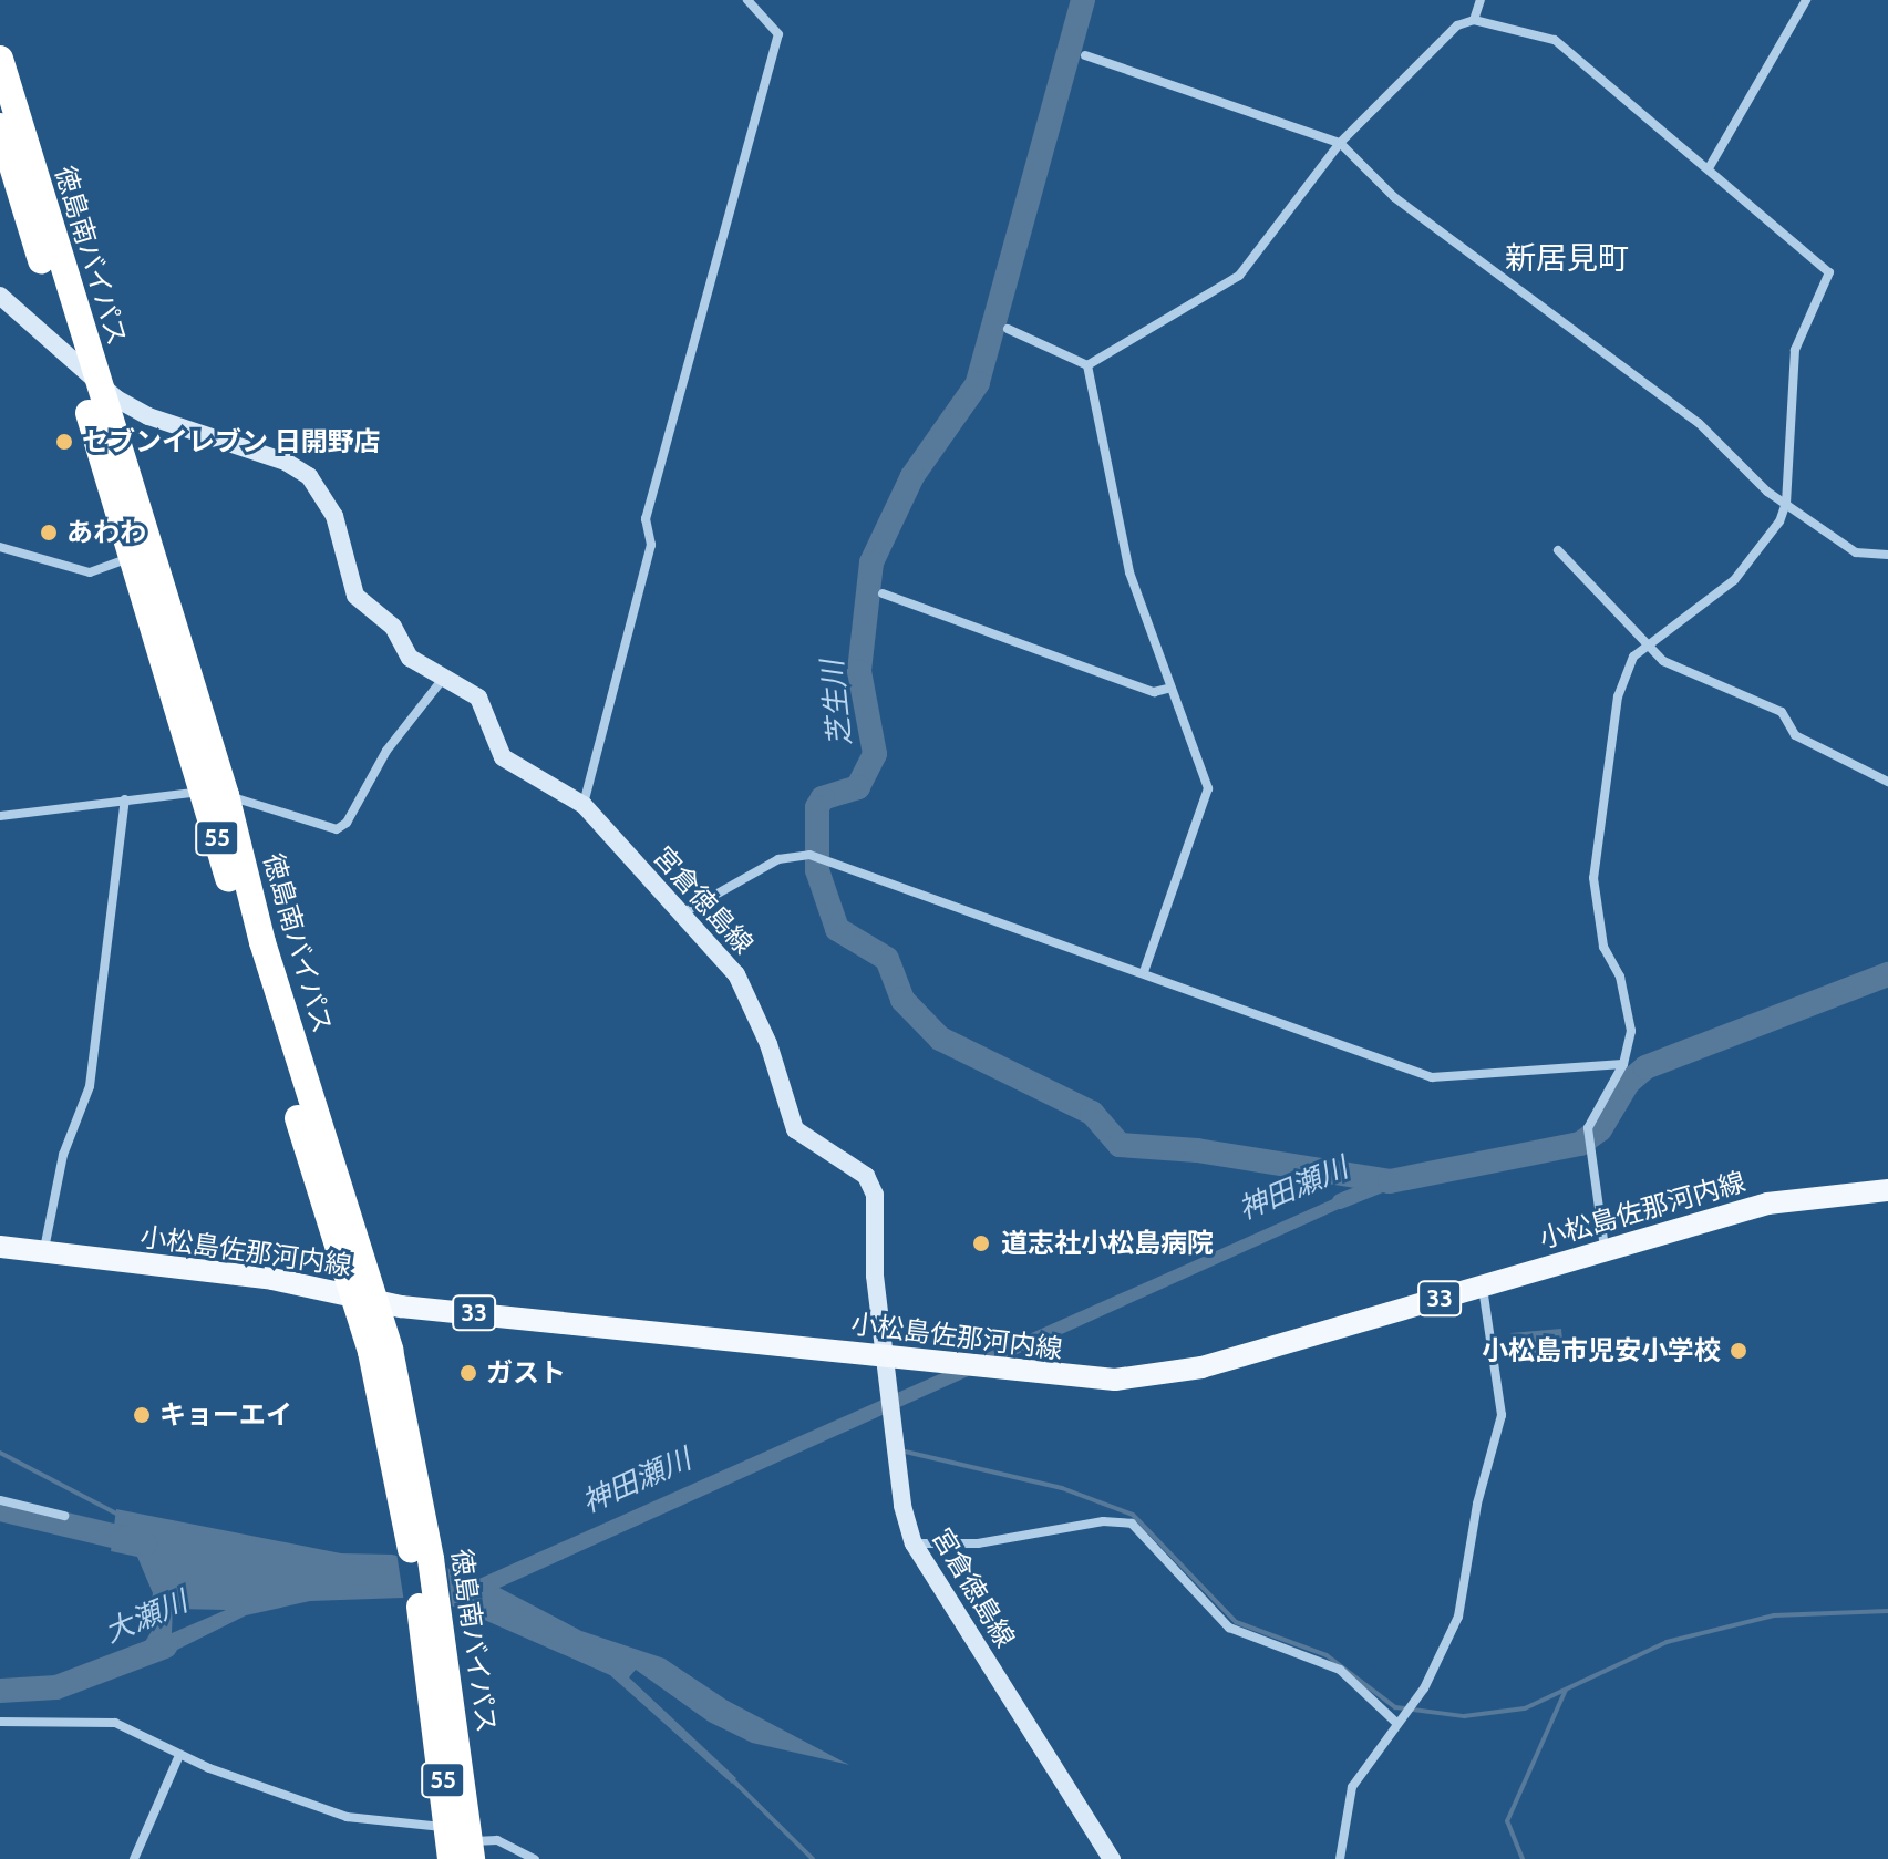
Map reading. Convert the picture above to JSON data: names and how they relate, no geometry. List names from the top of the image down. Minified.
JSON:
{"streets":{"highway":["徳島南バイパス","55"],"main road":["宮倉徳島線","小松島佐那河内線","33"]},"crossings":[["徳島南バイパス","宮倉徳島線"],["徳島南バイパス","小松島佐那河内線"],["宮倉徳島線","小松島佐那河内線"]],"districts":["新居見町"],"water":["芝生川","神田瀬川","大瀬川"],"places":["セブンイレブン 日開野店","あわわ","道志社小松島病院","小松島市児安小学校","ガスト","キョーエイ"]}
